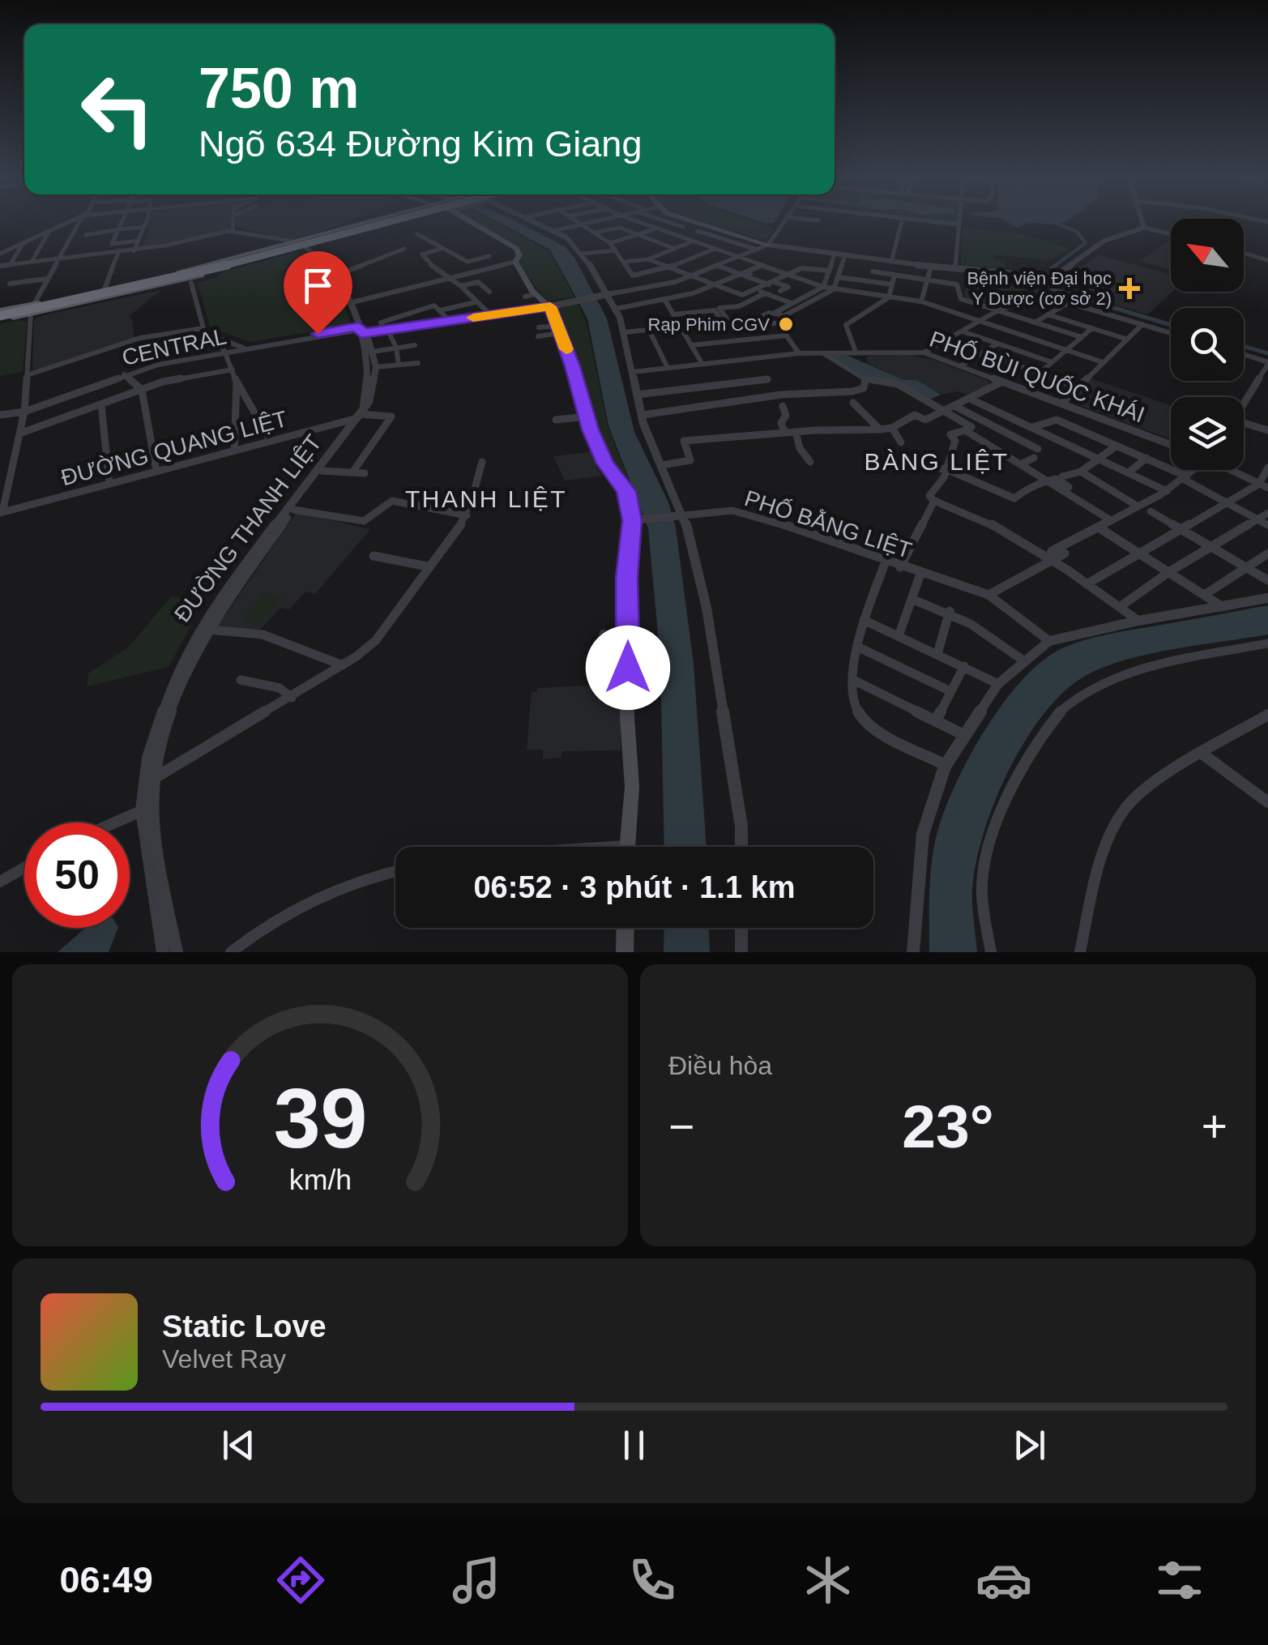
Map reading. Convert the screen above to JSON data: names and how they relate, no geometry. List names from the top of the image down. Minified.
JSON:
{"streets":{"street":["CENTRAL","PHỐ BÙI QUỐC KHÁI","ĐƯỜNG QUANG LIỆT","PHỐ BẰNG LIỆT","ĐƯỜNG THANH LIỆT"]},"crossings":[["CENTRAL","ĐƯỜNG THANH LIỆT"],["ĐƯỜNG QUANG LIỆT","ĐƯỜNG THANH LIỆT"]],"districts":["BÀNG LIỆT","THANH LIỆT"],"places":{"health":["Bệnh viện Đại học Y Dược (cơ sở 2)"],"other":["Rạp Phim CGV"]},"north":"top left","page":{"turn":["750 m","Ngõ 634 Đường Kim Giang"],"limit":"50","trip":"06:52 · 3 phút · 1.1 km","tile":"Điều hòa","heat":["−","23°","+"],"song":["Static Love","Velvet Ray"],"tabs":"06:49","gauge":["39","km/h"]}}
